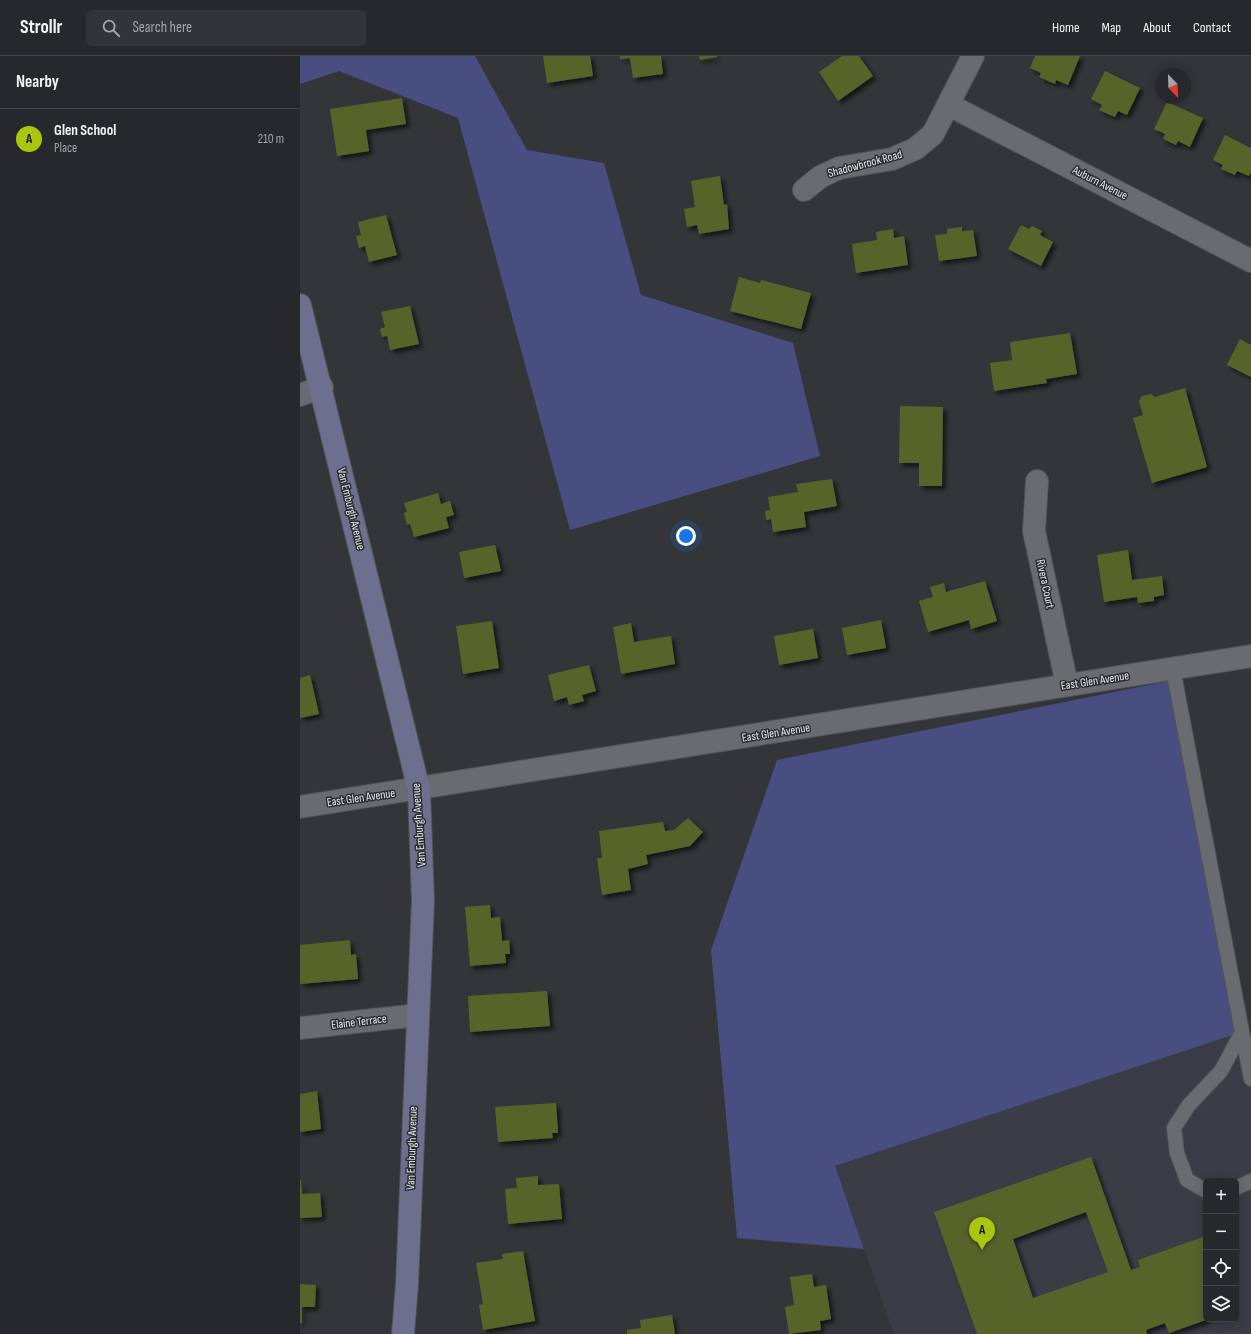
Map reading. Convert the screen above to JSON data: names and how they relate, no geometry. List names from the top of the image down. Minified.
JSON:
{"streets":{"main road":["Van Emburgh Avenue"],"street":["Shadowbrook Road","Auburn Avenue","Rivera Court","East Glen Avenue","Elaine Terrace"]},"crossings":[["Shadowbrook Road","Auburn Avenue"],["Van Emburgh Avenue","East Glen Avenue"],["Van Emburgh Avenue","Elaine Terrace"],["Rivera Court","East Glen Avenue"]],"north":"bottom right","page":{"header":"Strollr","search":"Search here","nav":["Home","Map","About","Contact"],"heading":"Nearby","list":[{"mark":"A","name":"Glen School","note":"Place","value":"210 m"}],"map_buttons":["+","−"],"pins":"A"}}
